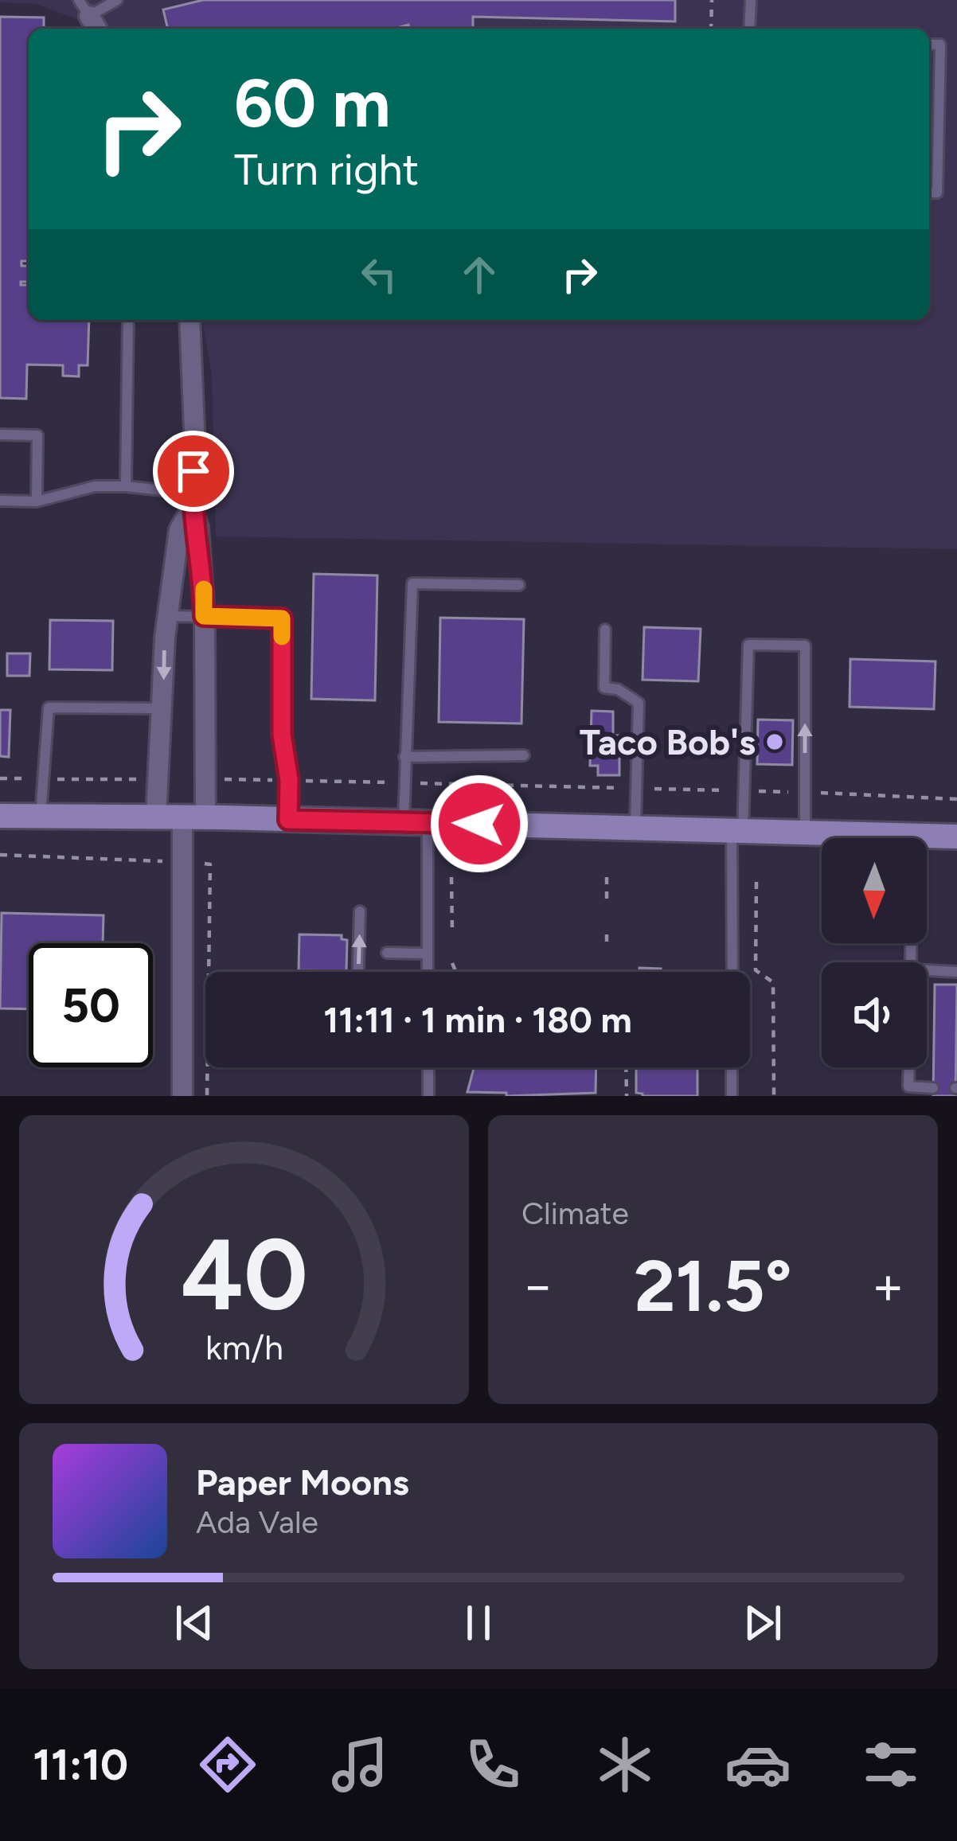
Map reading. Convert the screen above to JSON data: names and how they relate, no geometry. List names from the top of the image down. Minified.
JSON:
{"places":["Taco Bob's"],"north":"bottom","page":{"turn":["60 m","Turn right"],"limit":"50","trip":"11:11 · 1 min · 180 m","tile":"Climate","heat":["−","21.5°","+"],"song":["Paper Moons","Ada Vale"],"tabs":"11:10","gauge":["40","km/h"]}}
